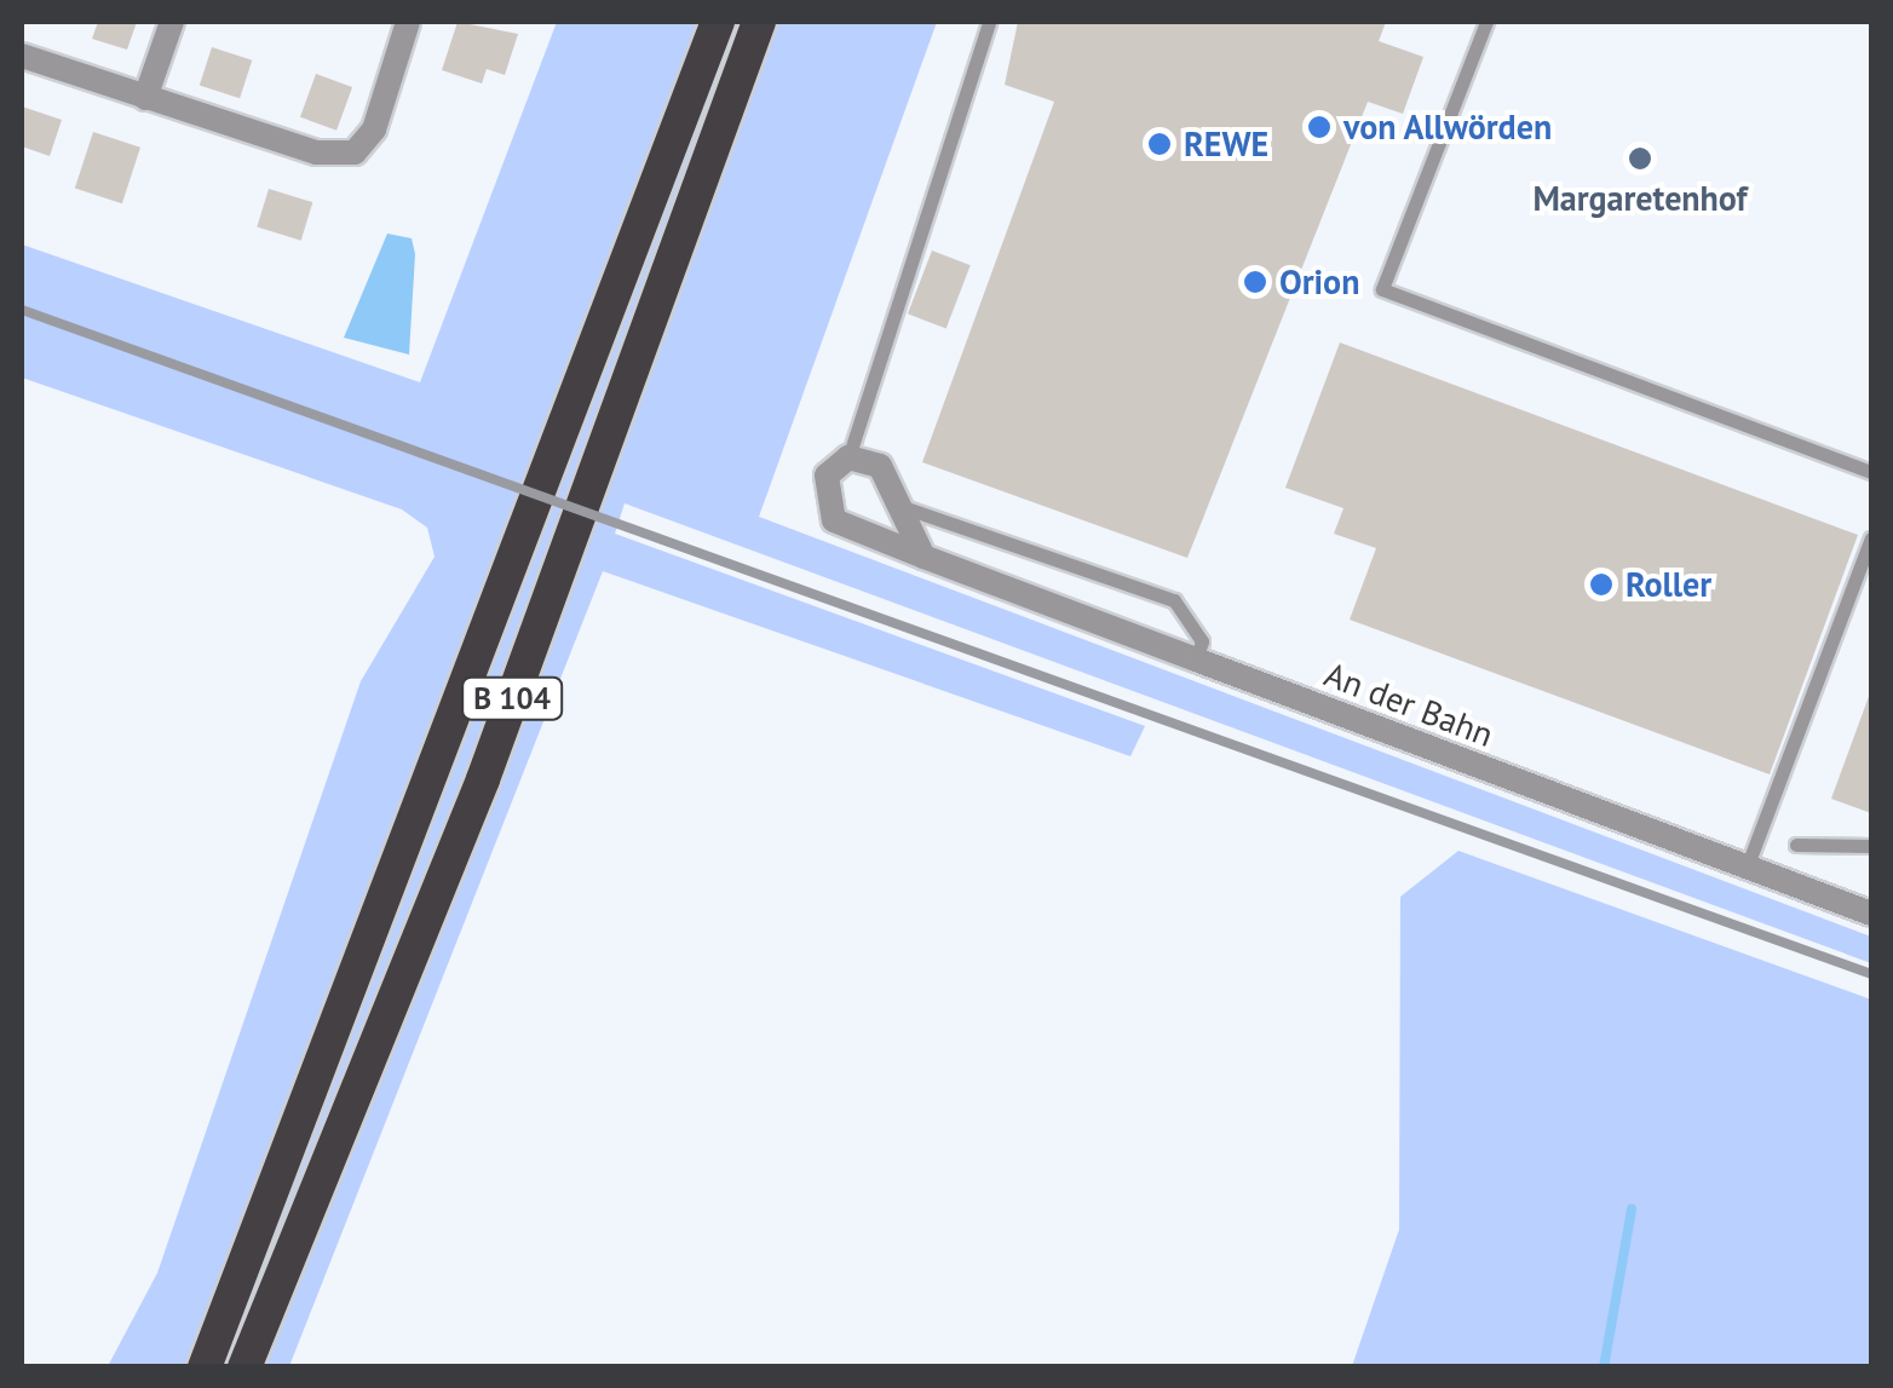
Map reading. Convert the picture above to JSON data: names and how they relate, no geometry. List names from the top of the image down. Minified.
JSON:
{"streets":{"highway":["B 104"],"street":["An der Bahn"]},"places":["von Allwörden","REWE","Margaretenhof","Orion","Roller"]}
